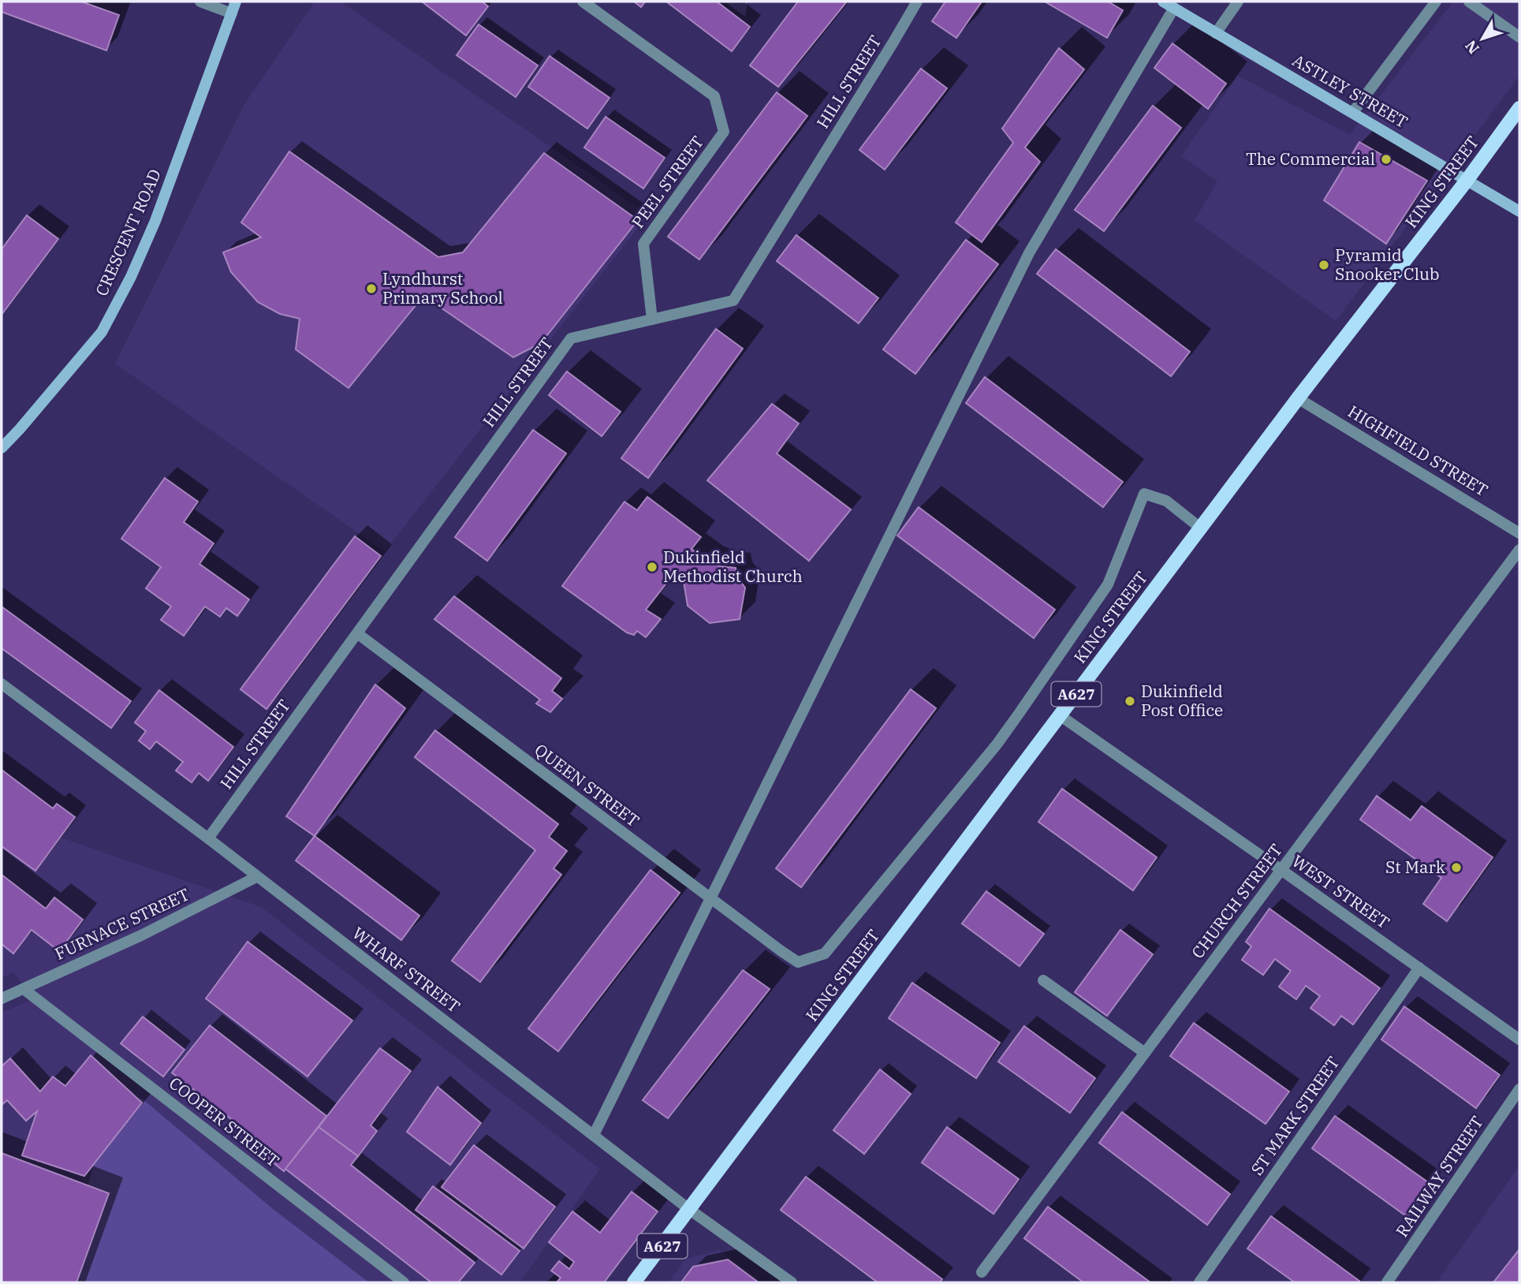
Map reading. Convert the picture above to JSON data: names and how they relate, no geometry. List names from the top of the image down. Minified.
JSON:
{"streets":{"main road":["ASTLEY STREET","KING STREET","CRESCENT ROAD","A627"],"street":["HILL STREET","PEEL STREET","HIGHFIELD STREET","QUEEN STREET","WEST STREET","CHURCH STREET","FURNACE STREET","WHARF STREET","ST MARK STREET","COOPER STREET","RAILWAY STREET"]},"crossings":[["HILL STREET","PEEL STREET"],["HILL STREET","QUEEN STREET"],["HILL STREET","WHARF STREET"],["ASTLEY STREET","KING STREET"],["KING STREET","HIGHFIELD STREET"],["KING STREET","QUEEN STREET"],["KING STREET","WEST STREET"],["KING STREET","WHARF STREET"],["WEST STREET","CHURCH STREET"],["WEST STREET","ST MARK STREET"],["FURNACE STREET","WHARF STREET"],["FURNACE STREET","COOPER STREET"]],"places":["The Commercial","Pyramid Snooker Club","Lyndhurst Primary School","Dukinfield Methodist Church","Dukinfield Post Office","St Mark"],"north":"bottom left"}
